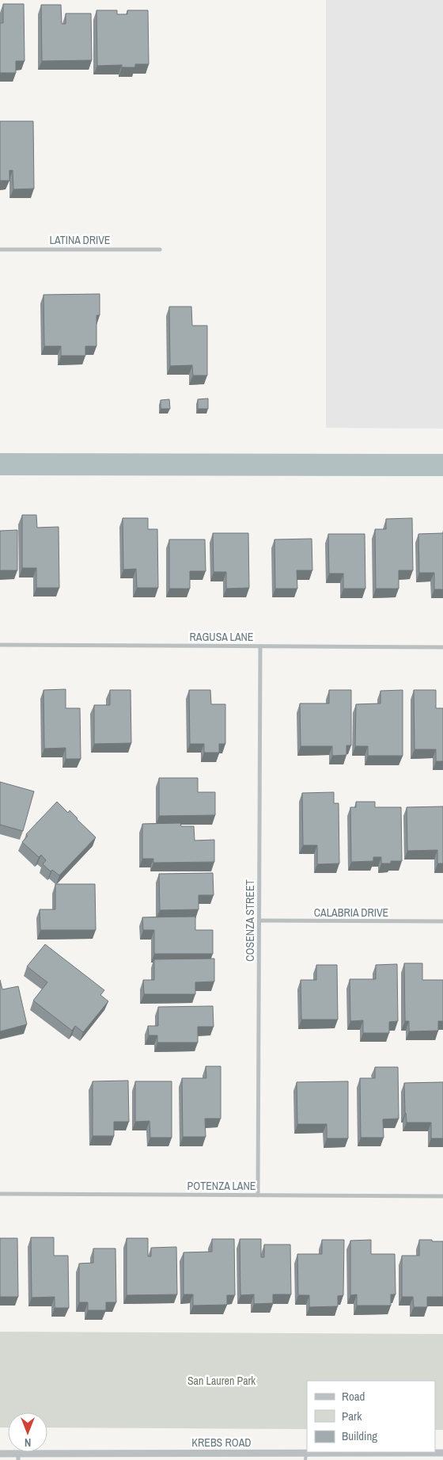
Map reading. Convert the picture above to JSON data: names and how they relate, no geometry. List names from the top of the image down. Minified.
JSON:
{"streets":{"street":["LATINA DRIVE","RAGUSA LANE","CALABRIA DRIVE","COSENZA STREET","POTENZA LANE","KREBS ROAD"]},"crossings":[["RAGUSA LANE","COSENZA STREET"],["CALABRIA DRIVE","COSENZA STREET"],["COSENZA STREET","POTENZA LANE"]],"parks":["San Lauren Park"],"legend":["Road","Park","Building"],"north":"bottom"}
